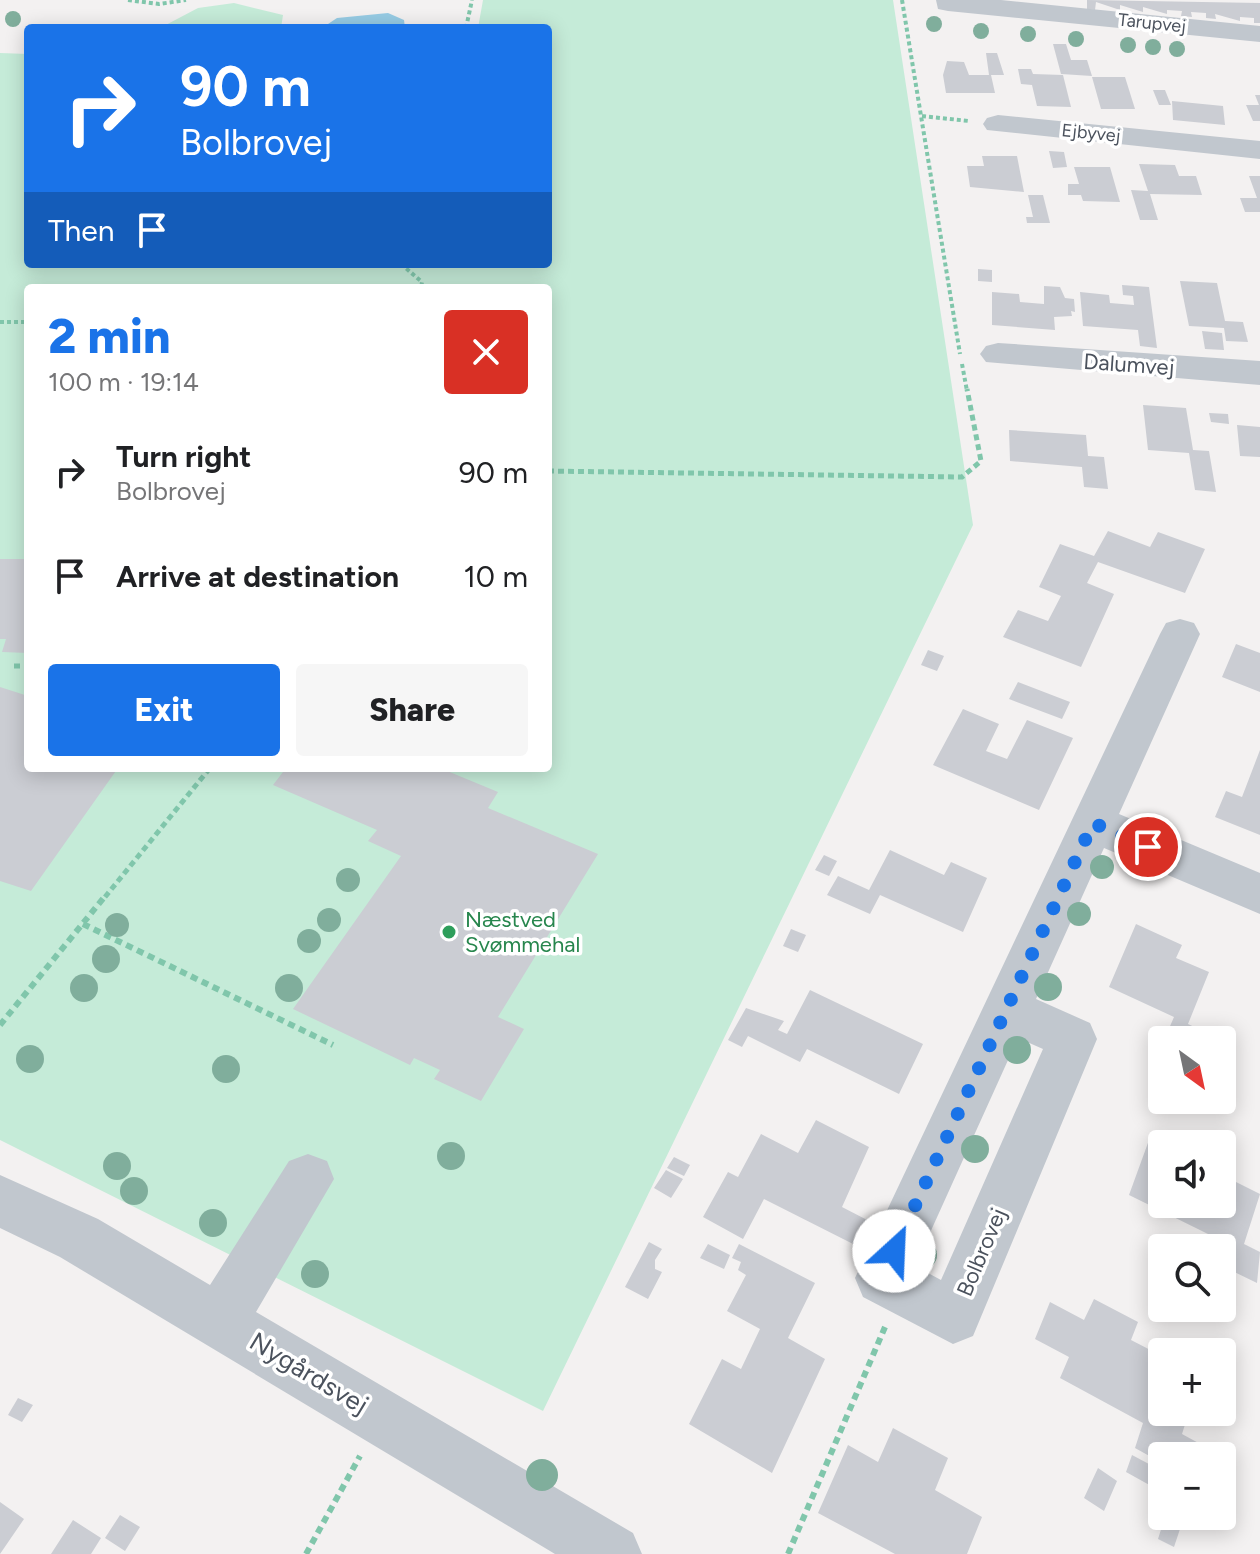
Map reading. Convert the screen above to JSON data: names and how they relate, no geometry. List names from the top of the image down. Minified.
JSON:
{"streets":{"street":["Tarupvej","Ejbyvej","Dalumvej","Bolbrovej","Nygårdsvej"]},"places":["Næstved Svømmehal"],"north":"bottom right","page":{"turn":["90 m","Bolbrovej"],"then":"Then","heading":["2 min","100 m · 19:14"],"list":[{"name":"Turn right","note":"Bolbrovej","value":"90 m"},{"name":"Arrive at destination","value":"10 m"}],"buttons":["Exit","Share"],"map_buttons":["+","−"]}}
